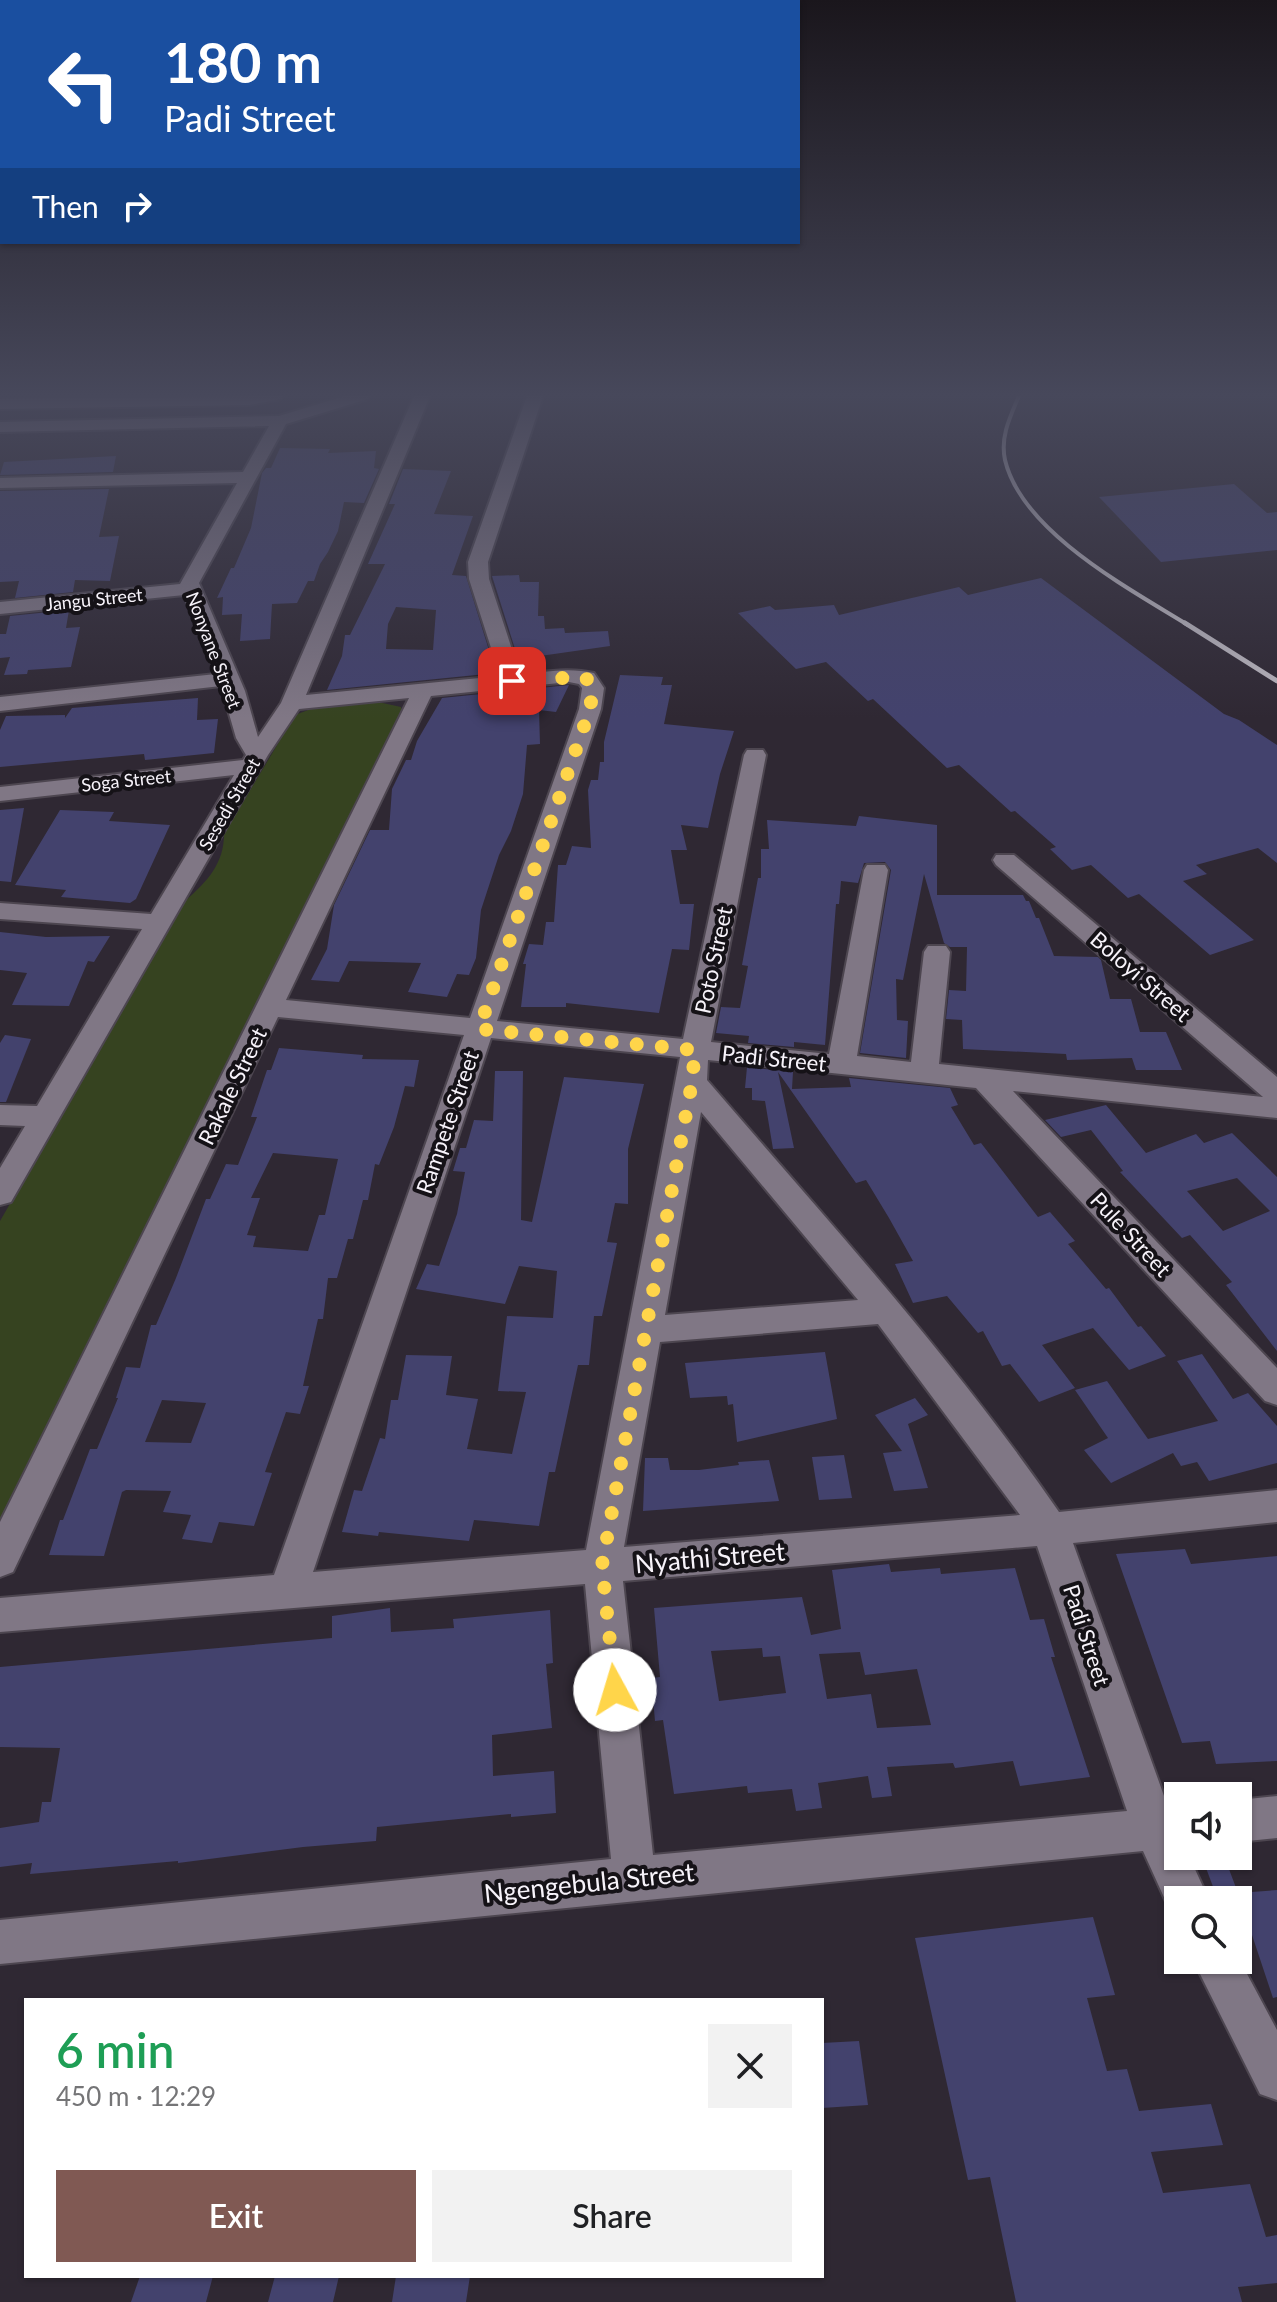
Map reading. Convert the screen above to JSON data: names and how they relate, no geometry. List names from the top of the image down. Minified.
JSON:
{"streets":{"street":["Jangu Street","Nonyane Street","Soga Street","Sesedi Street","Poto Street","Boloyi Street","Padi Street","Rakale Street","Rampete Street","Pule Street","Nyathi Street","Ngengebula Street"]},"crossings":[["Jangu Street","Nonyane Street"],["Nonyane Street","Soga Street"],["Nonyane Street","Sesedi Street"],["Soga Street","Sesedi Street"],["Poto Street","Padi Street"],["Poto Street","Nyathi Street"],["Poto Street","Ngengebula Street"],["Padi Street","Rakale Street"],["Padi Street","Rampete Street"],["Padi Street","Pule Street"],["Padi Street","Nyathi Street"],["Rampete Street","Nyathi Street"]],"page":{"turn":["180 m","Padi Street"],"then":"Then","heading":["6 min","450 m · 12:29"],"buttons":["Exit","Share"]}}
